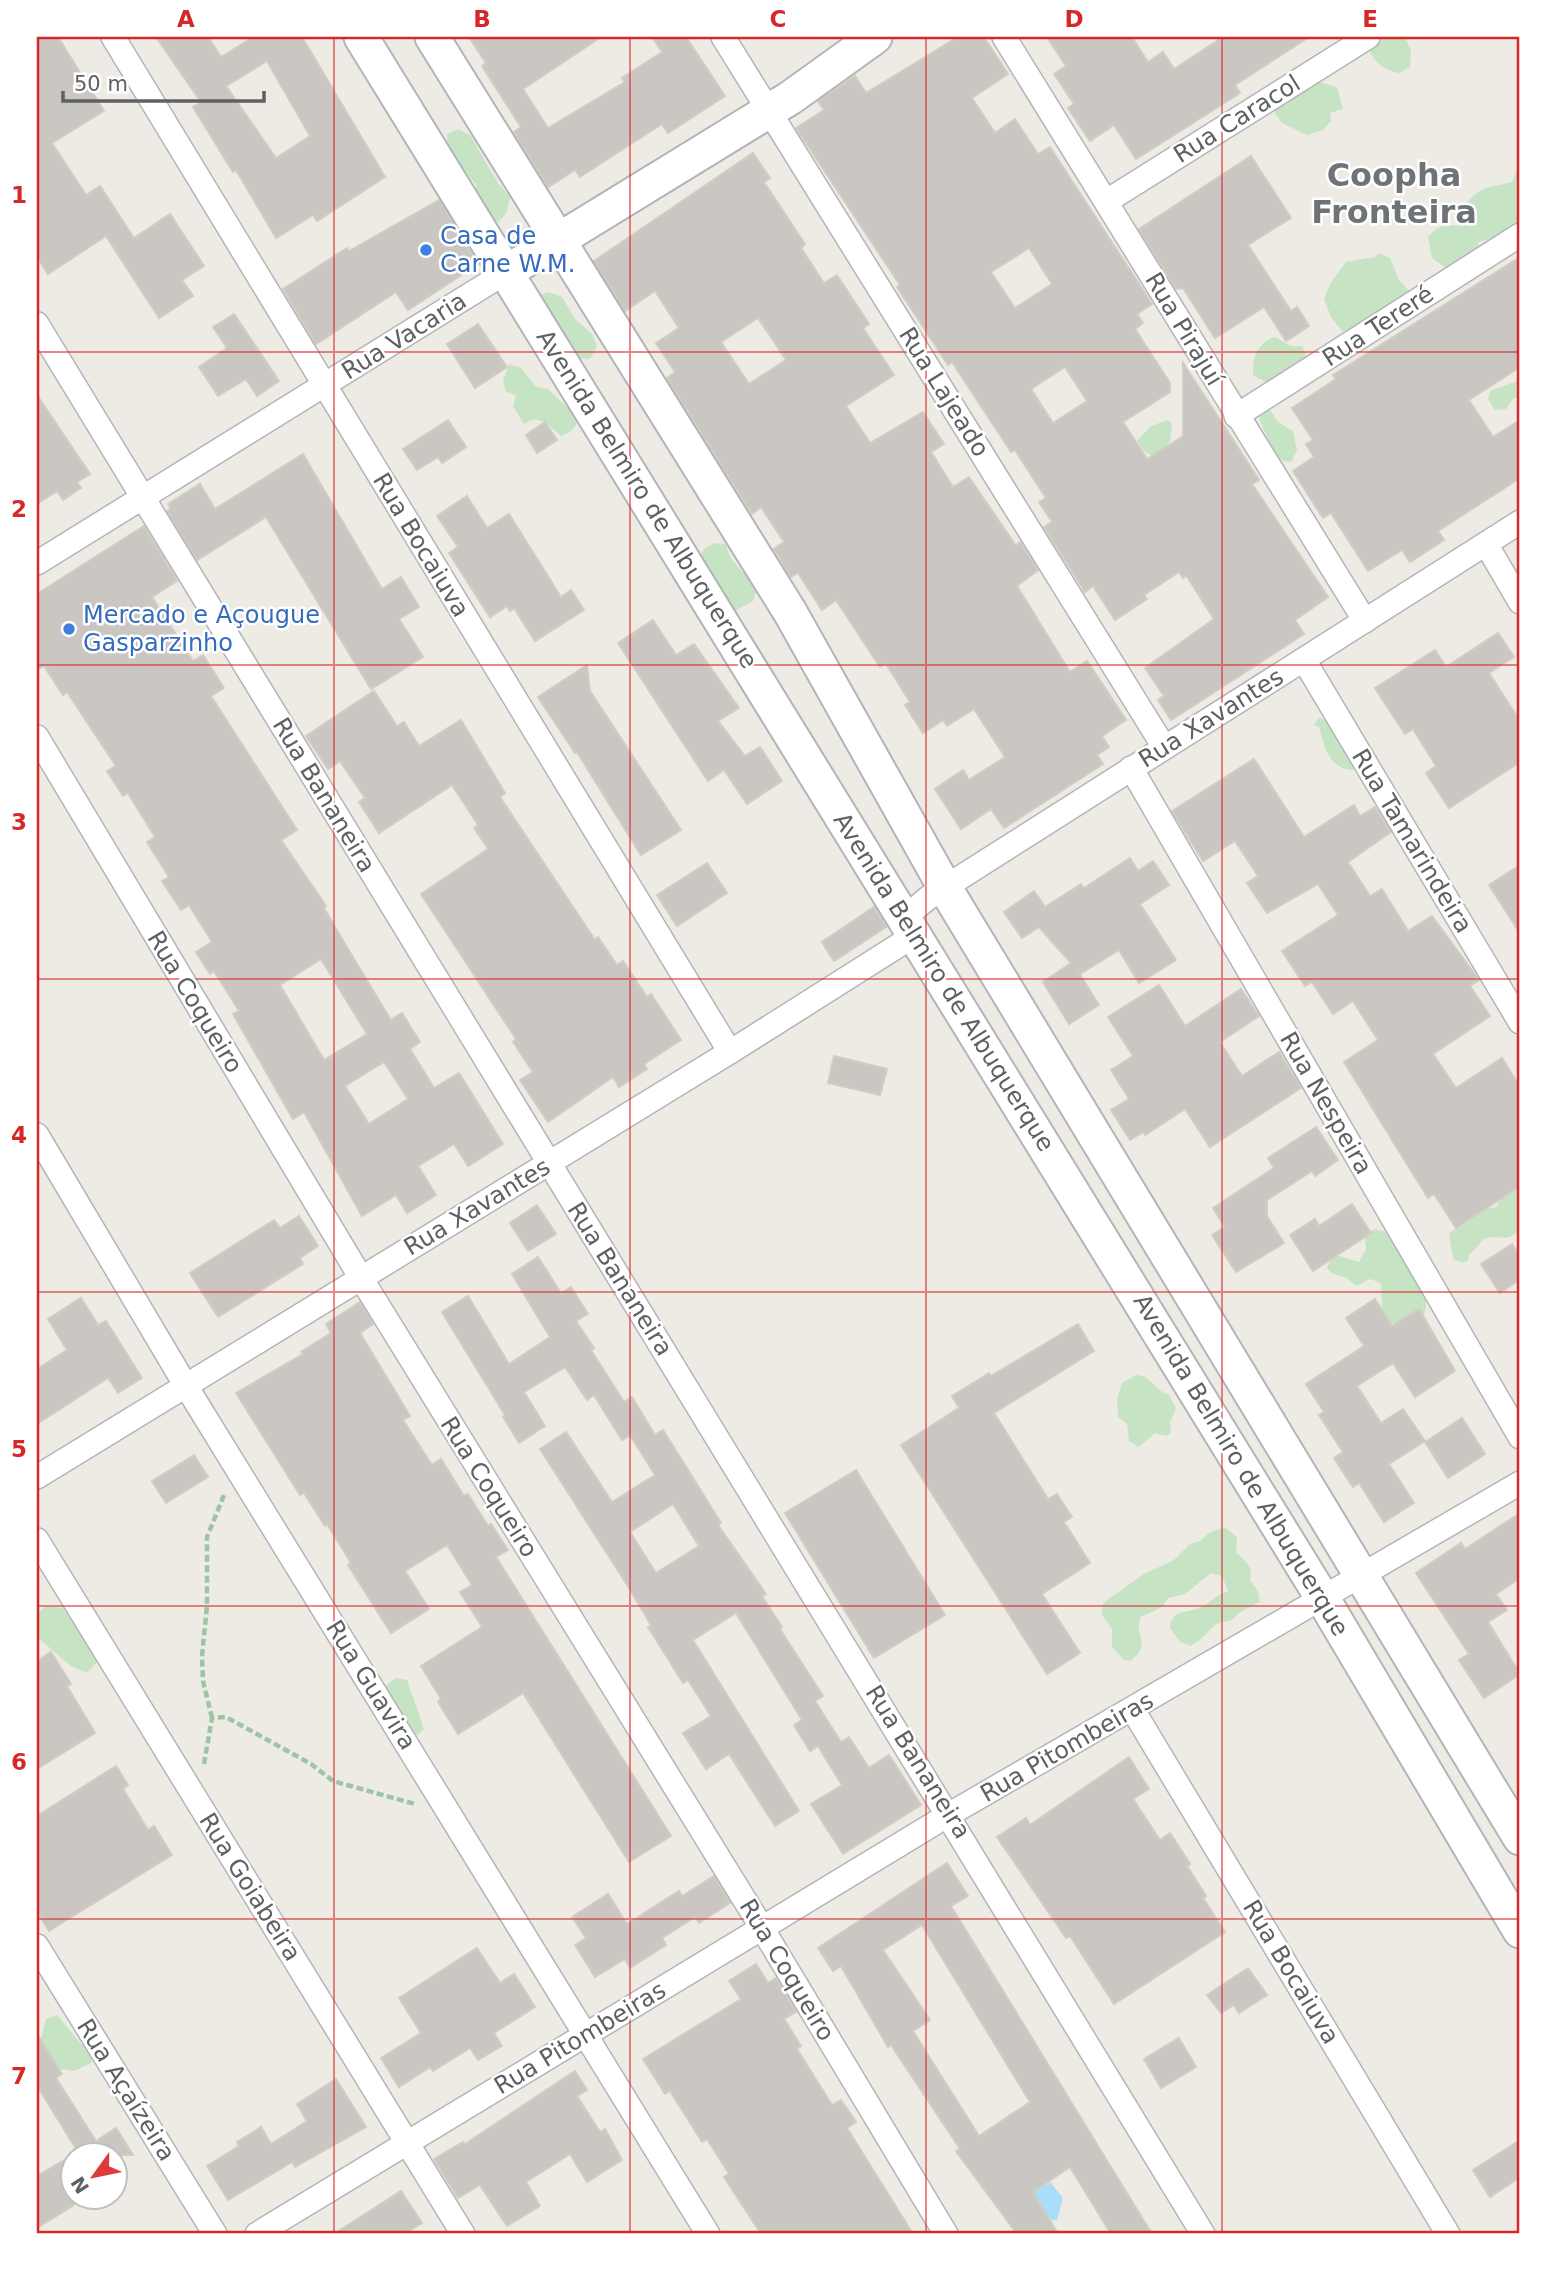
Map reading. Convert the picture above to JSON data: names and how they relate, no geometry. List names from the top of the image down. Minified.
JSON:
{"streets":{"main road":["Rua Vacaria","Avenida Belmiro de Albuquerque"],"street":["Rua Caracol","Rua Tereré","Rua Pirajuí","Rua Lajeado","Rua Bocaiuva","Rua Xavantes","Rua Bananeira","Rua Tamarindeira","Rua Coqueiro","Rua Nespeira","Rua Guavira","Rua Pitombeiras","Rua Goiabeira","Rua Açaízeira"]},"crossings":[["Rua Caracol","Rua Pirajuí"],["Rua Tereré","Rua Pirajuí"],["Rua Pirajuí","Rua Xavantes"],["Rua Vacaria","Rua Lajeado"],["Rua Vacaria","Avenida Belmiro de Albuquerque"],["Rua Vacaria","Rua Bocaiuva"],["Rua Vacaria","Rua Bananeira"],["Rua Lajeado","Rua Xavantes"],["Avenida Belmiro de Albuquerque","Rua Xavantes"],["Avenida Belmiro de Albuquerque","Rua Pitombeiras"],["Rua Bocaiuva","Rua Xavantes"],["Rua Bocaiuva","Rua Pitombeiras"],["Rua Xavantes","Rua Bananeira"],["Rua Xavantes","Rua Tamarindeira"],["Rua Xavantes","Rua Coqueiro"],["Rua Xavantes","Rua Nespeira"],["Rua Xavantes","Rua Guavira"],["Rua Bananeira","Rua Pitombeiras"],["Rua Coqueiro","Rua Pitombeiras"],["Rua Guavira","Rua Pitombeiras"],["Rua Pitombeiras","Rua Goiabeira"]],"districts":["Coopha Fronteira"],"places":["Casa de Carne W.M.","Mercado e Açougue Gasparzinho"],"scale_bar":"50 m","north":"bottom left","grid":{"columns":["A","B","C","D","E"],"rows":["1","2","3","4","5","6","7"]}}
